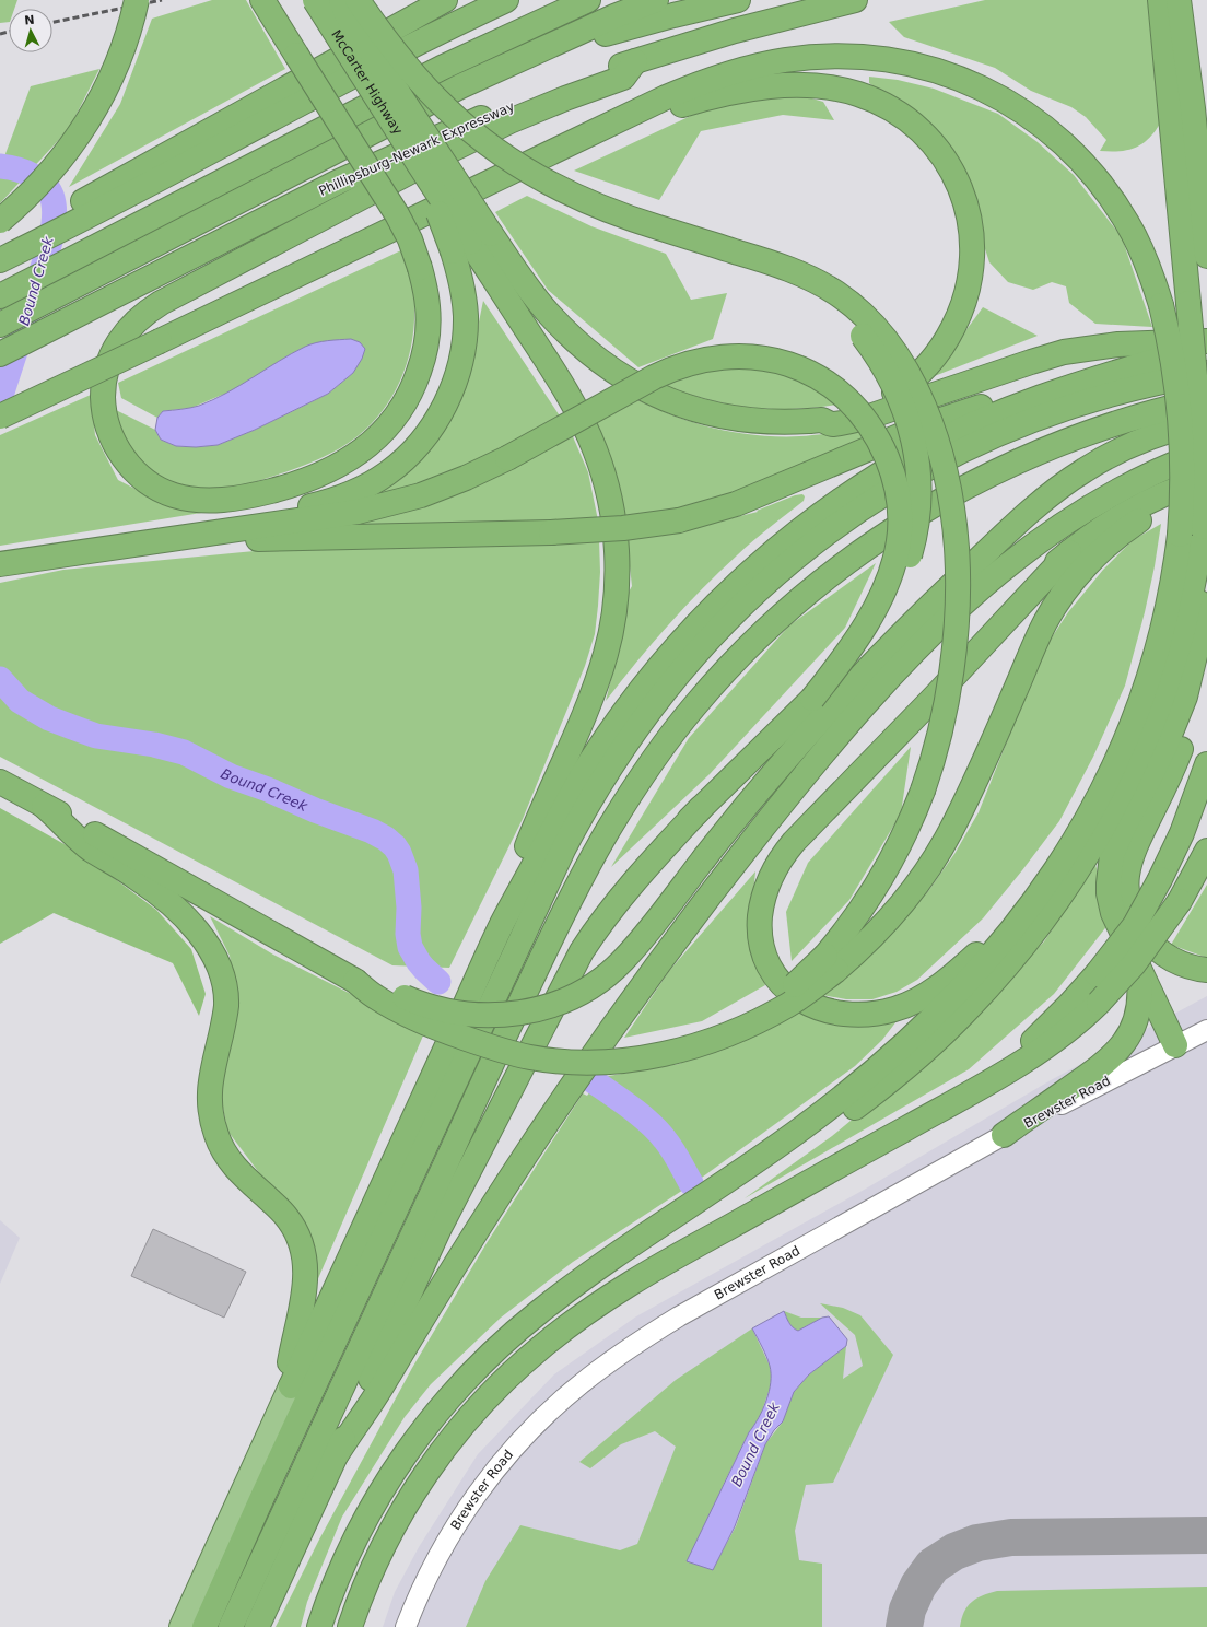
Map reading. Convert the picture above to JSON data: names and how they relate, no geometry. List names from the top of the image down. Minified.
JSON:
{"streets":{"highway":["McCarter Highway","Phillipsburg-Newark Expressway"],"street":["Brewster Road"]},"water":["Bound Creek"],"north":"top"}
